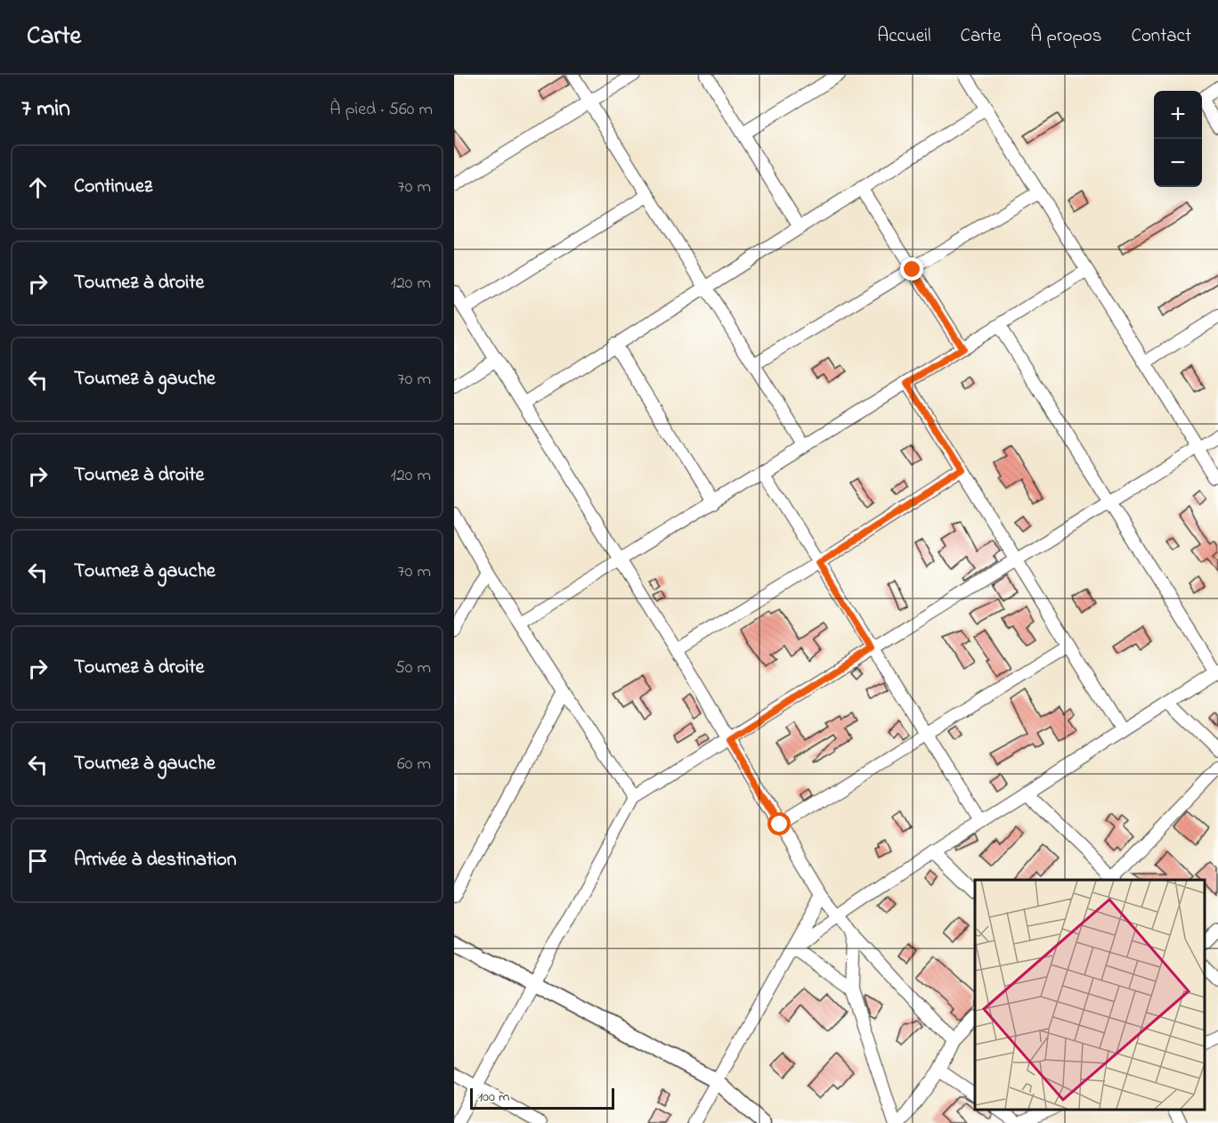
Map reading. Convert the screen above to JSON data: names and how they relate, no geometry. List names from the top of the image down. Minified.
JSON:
{"scale_bar":"100 m","page":{"header":"Carte","nav":["Accueil","Carte","À propos","Contact"],"heading":["7 min","À pied · 560 m"],"map_buttons":["+","−"],"list":[["Continuez","70 m"],["Tournez à droite","120 m"],["Tournez à gauche","70 m"],["Tournez à droite","120 m"],["Tournez à gauche","70 m"],["Tournez à droite","50 m"],["Tournez à gauche","60 m"],"Arrivée à destination"],"scale":"100 m"}}
